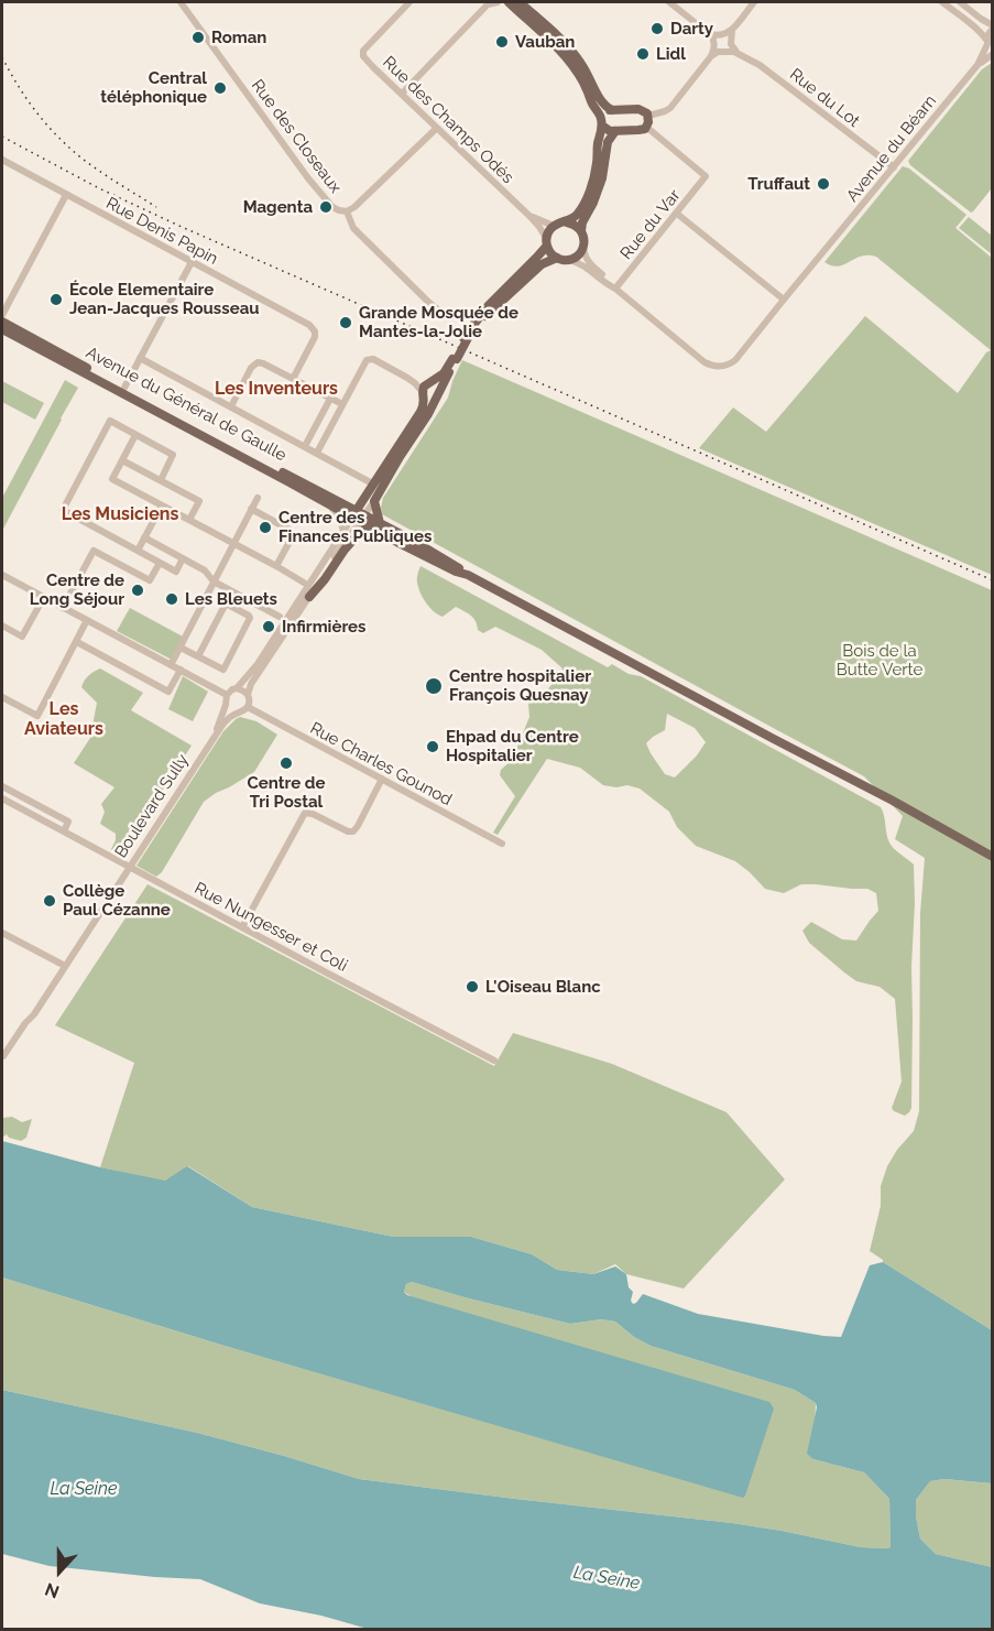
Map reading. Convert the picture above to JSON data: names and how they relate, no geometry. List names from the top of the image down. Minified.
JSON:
{"streets":{"main road":["Avenue du Général de Gaulle"],"street":["Rue du Lot","Rue des Champs Odés","Rue des Closeaux","Avenue du Béarn","Rue du Var","Rue Denis Papin","Rue Charles Gounod","Boulevard Sully","Rue Nungesser et Coli"]},"crossings":[["Rue du Lot","Avenue du Béarn"],["Rue des Champs Odés","Rue des Closeaux"],["Avenue du Béarn","Rue du Var"],["Boulevard Sully","Rue Nungesser et Coli"]],"districts":["Les Inventeurs","Les Musiciens","Les Aviateurs"],"water":["La Seine"],"parks":["Bois de la Butte Verte"],"places":["Darty","Roman","Vauban","Lidl","Central téléphonique","Truffaut","Magenta","École Elementaire Jean-Jacques Rousseau","Grande Mosquée de Mantes-la-Jolie","Centre des Finances Publiques","Centre de Long Séjour","Les Bleuets","Infirmières","Centre hospitalier François Quesnay","Ehpad du Centre Hospitalier","Centre de Tri Postal","Collège Paul Cézanne","L'Oiseau Blanc"],"north":"bottom"}
